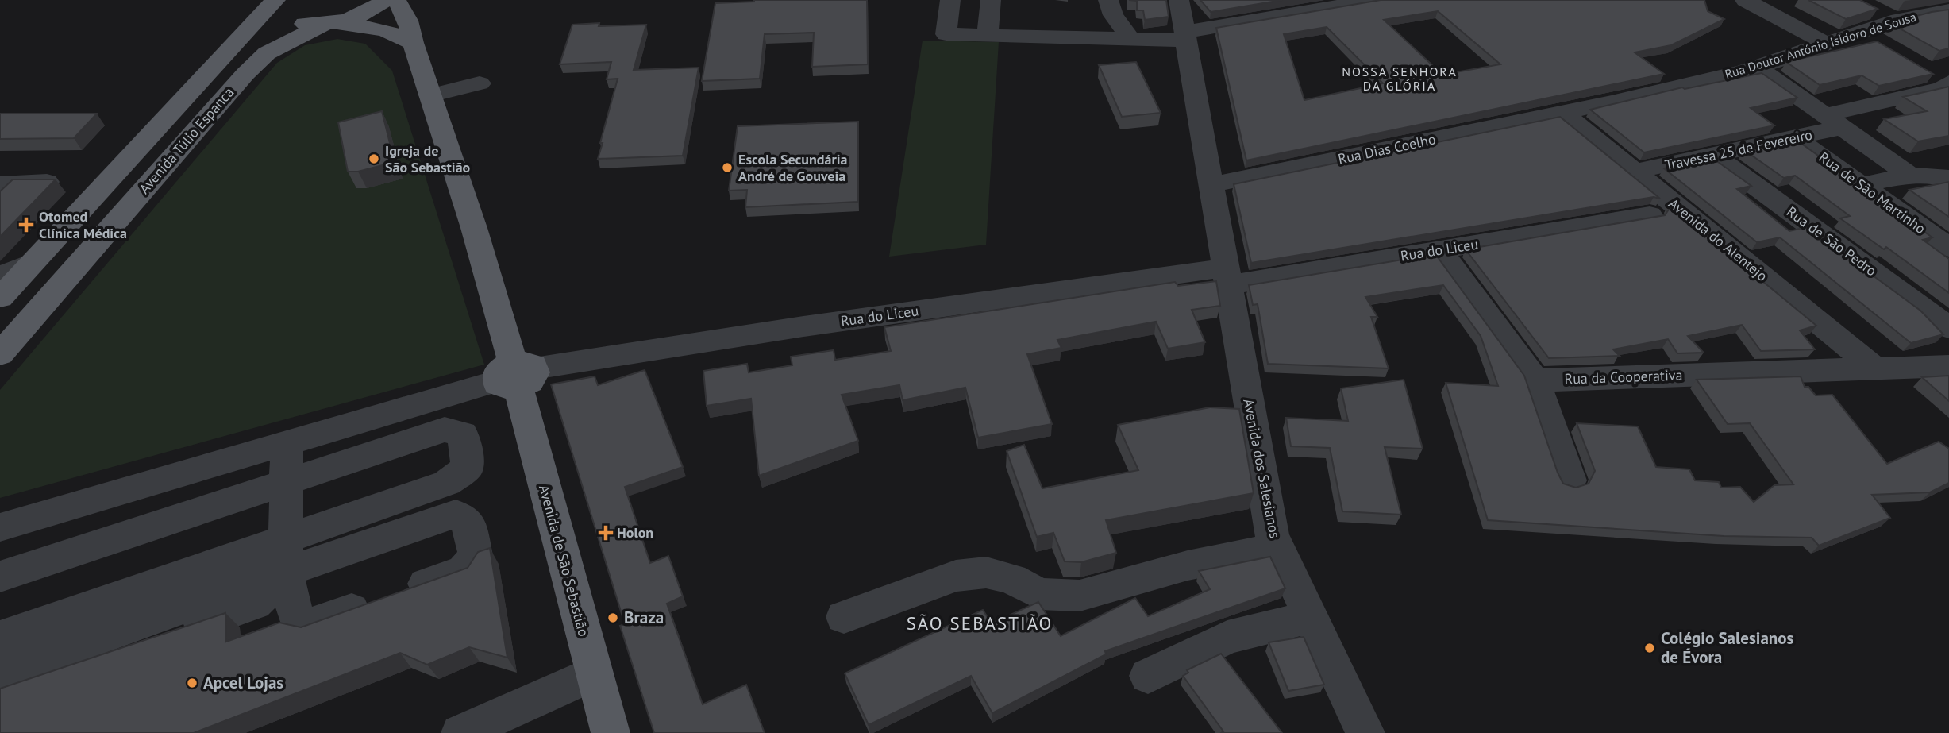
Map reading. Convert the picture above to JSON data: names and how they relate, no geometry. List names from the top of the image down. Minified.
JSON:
{"streets":{"main road":["Avenida Túlio Espanca","Avenida de São Sebastião"],"street":["Rua Doutor António Isidoro de Sousa","Rua Dias Coelho","Travessa 25 de Fevereiro","Rua de São Martinho","Avenida do Alentejo","Rua de São Pedro","Rua do Liceu","Rua da Cooperativa","Avenida dos Salesianos"]},"crossings":[["Rua Doutor António Isidoro de Sousa","Rua Dias Coelho"],["Rua Doutor António Isidoro de Sousa","Avenida do Alentejo"],["Rua Dias Coelho","Avenida do Alentejo"],["Rua Dias Coelho","Avenida dos Salesianos"],["Travessa 25 de Fevereiro","Rua de São Martinho"],["Travessa 25 de Fevereiro","Avenida do Alentejo"],["Travessa 25 de Fevereiro","Rua de São Pedro"],["Avenida do Alentejo","Rua da Cooperativa"],["Rua do Liceu","Avenida dos Salesianos"],["Rua do Liceu","Avenida de São Sebastião"]],"districts":["NOSSA SENHORA DA GLÓRIA","SÃO SEBASTIÃO"],"places":{"other":["Igreja de São Sebastião","Escola Secundária André de Gouveia","Braza","Colégio Salesianos de Évora","Apcel Lojas"],"health":["Otomed Clínica Médica","Holon"]}}
